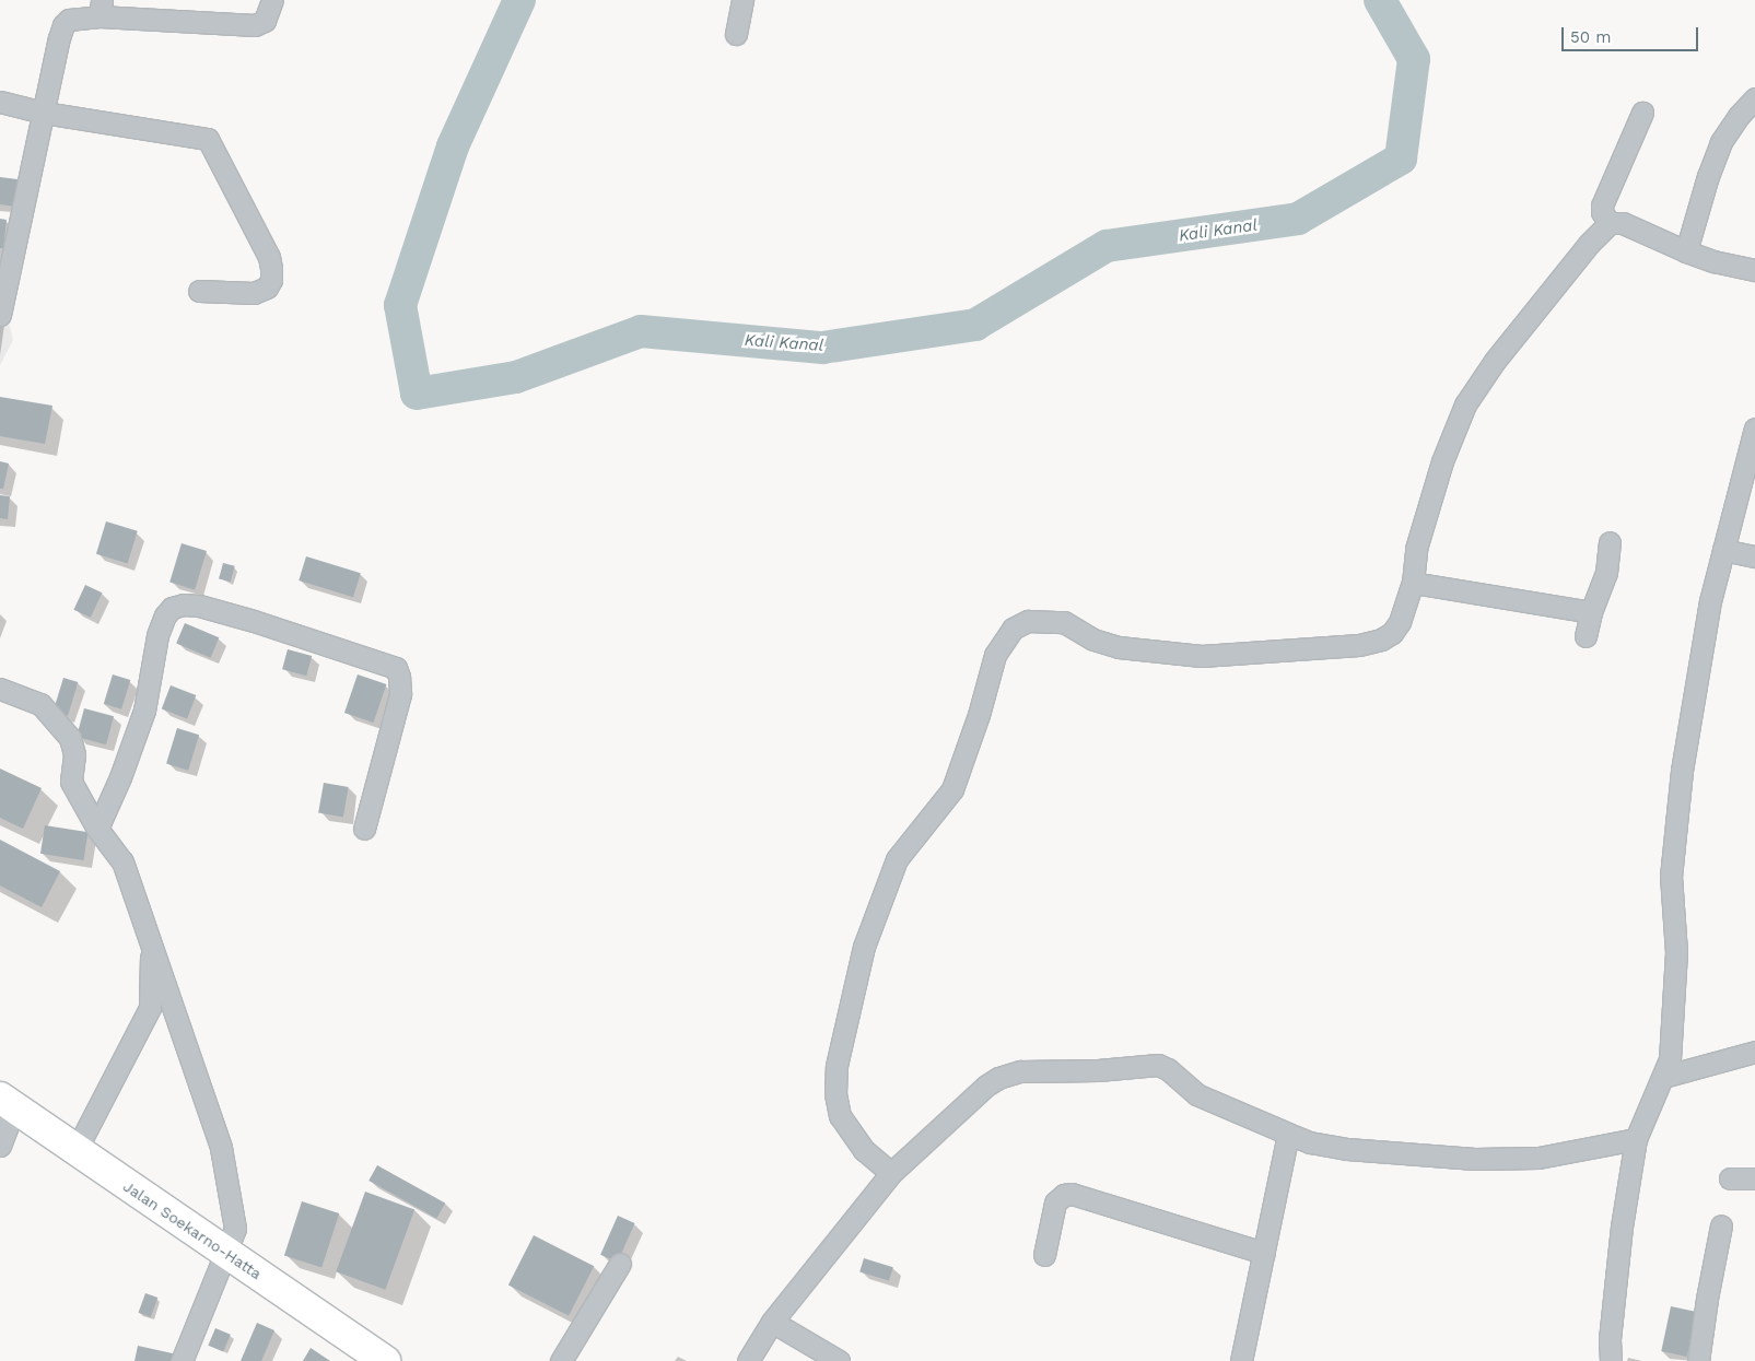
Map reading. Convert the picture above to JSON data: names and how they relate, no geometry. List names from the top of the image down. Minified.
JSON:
{"streets":{"highway":["Jalan Soekarno-Hatta"]},"water":["Kali Kanal"],"scale_bar":"50 m"}
